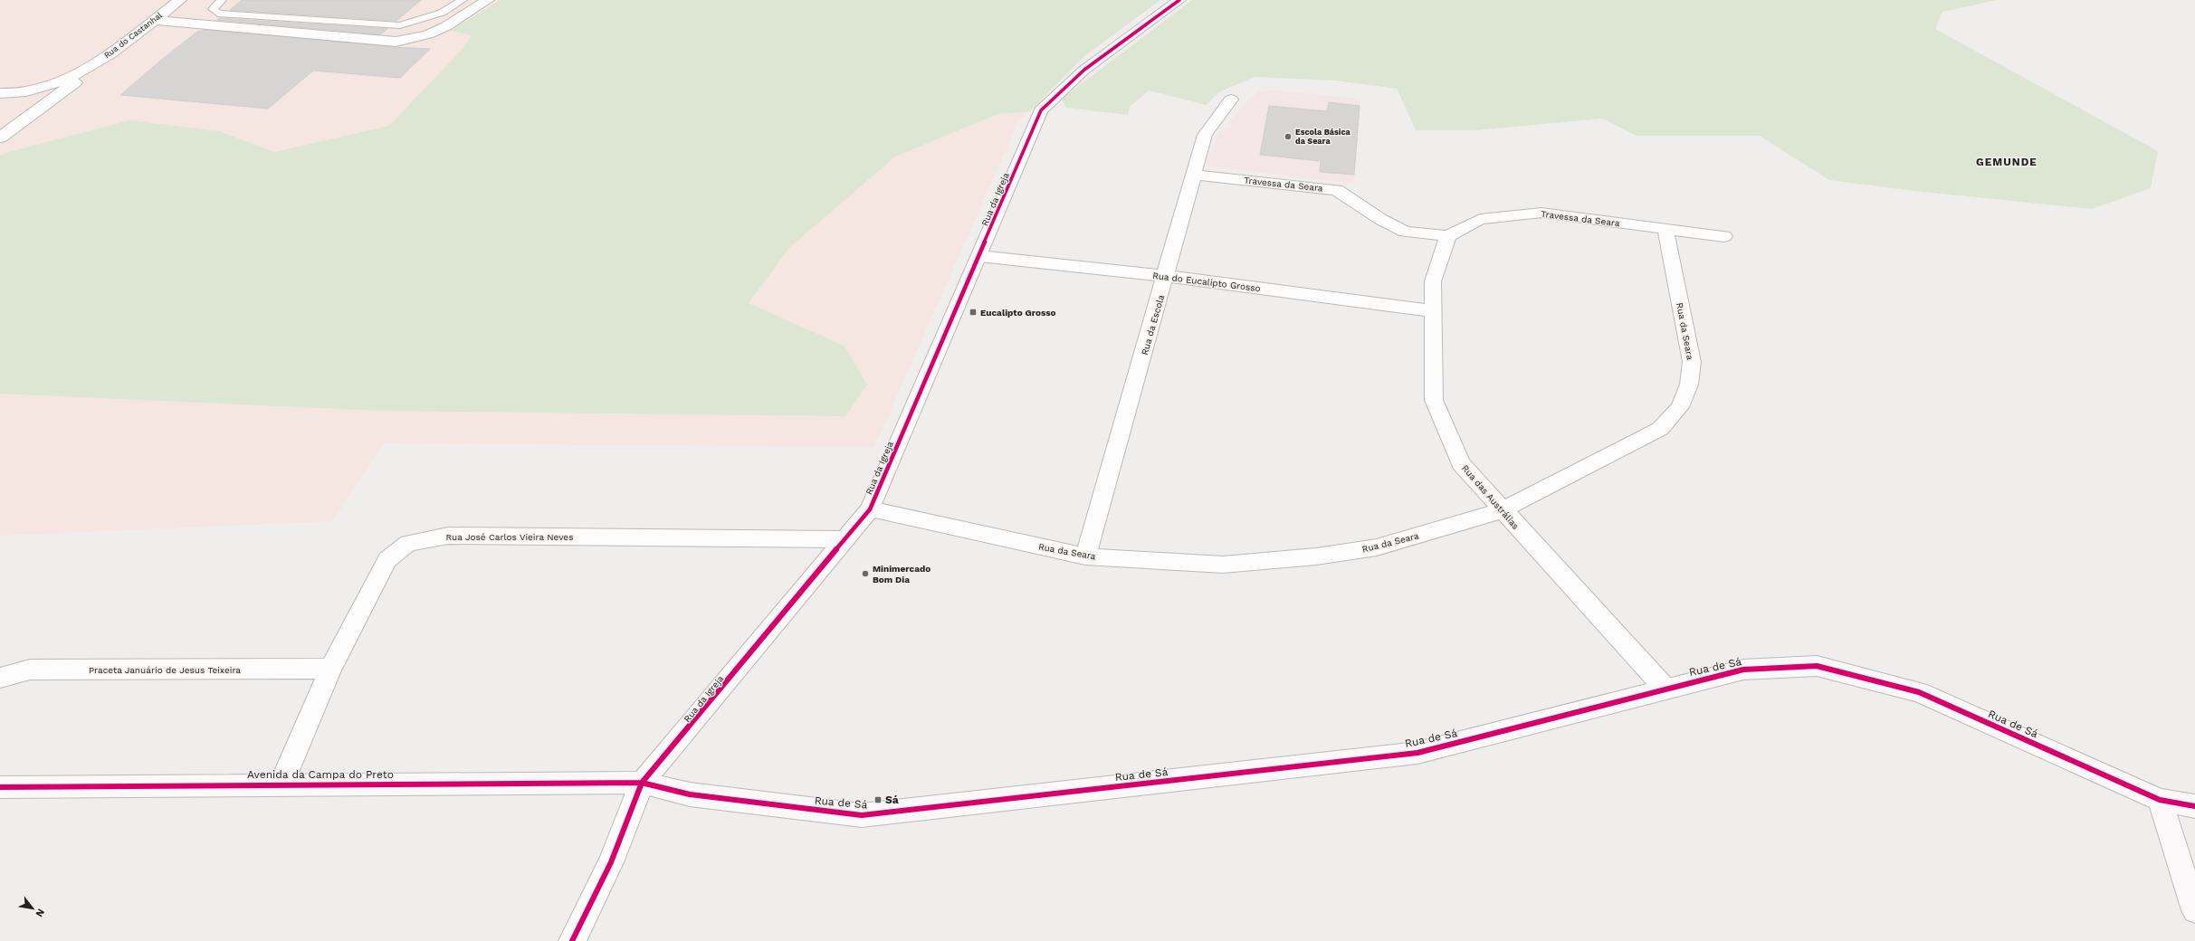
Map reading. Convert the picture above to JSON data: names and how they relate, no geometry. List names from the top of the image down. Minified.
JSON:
{"streets":{"street":["Rua do Castanhal","Travessa da Seara","Rua da Igreja","Rua do Eucalipto Grosso","Rua da Escola","Rua da Seara","Rua das Austrálias","Rua José Carlos Vieira Neves","Rua de Sá","Praceta Januário de Jesus Teixeira","Avenida da Campa do Preto"]},"crossings":[["Travessa da Seara","Rua da Escola"],["Travessa da Seara","Rua da Seara"],["Travessa da Seara","Rua das Austrálias"],["Rua da Igreja","Rua do Eucalipto Grosso"],["Rua da Igreja","Rua da Seara"],["Rua da Igreja","Rua José Carlos Vieira Neves"],["Rua da Igreja","Rua de Sá"],["Rua da Igreja","Avenida da Campa do Preto"],["Rua do Eucalipto Grosso","Rua da Escola"],["Rua do Eucalipto Grosso","Rua das Austrálias"],["Rua da Escola","Rua da Seara"],["Rua da Seara","Rua das Austrálias"],["Rua das Austrálias","Rua de Sá"],["Rua José Carlos Vieira Neves","Praceta Januário de Jesus Teixeira"],["Rua José Carlos Vieira Neves","Avenida da Campa do Preto"],["Rua de Sá","Avenida da Campa do Preto"]],"districts":["GEMUNDE"],"places":{"other":["Escola Básica da Seara","Minimercado Bom Dia"],"transit":["Eucalipto Grosso","Sá"]},"north":"bottom right"}
